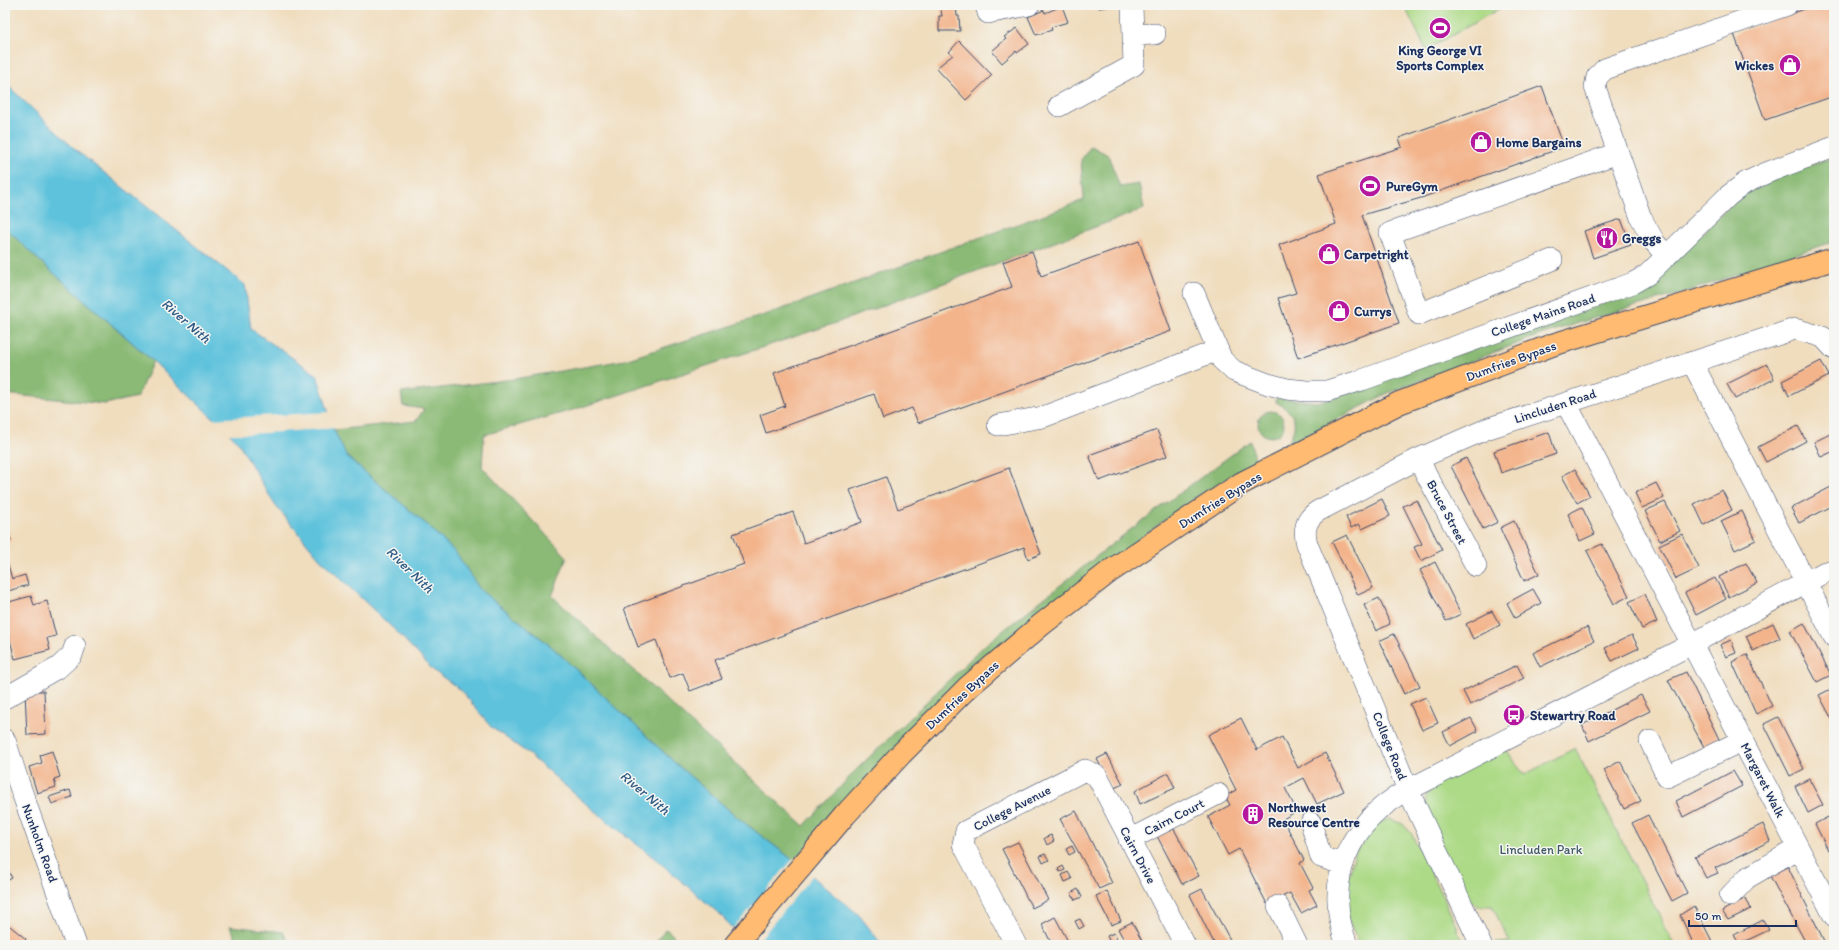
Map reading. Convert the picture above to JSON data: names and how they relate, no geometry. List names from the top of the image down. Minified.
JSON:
{"streets":{"highway":["Dumfries Bypass"],"street":["College Mains Road","Lincluden Road","Bruce Street","College Road","Margaret Walk","College Avenue","Cairn Court","Nunholm Road","Cairn Drive"]},"crossings":[["Lincluden Road","Bruce Street"],["Lincluden Road","College Road"],["Lincluden Road","Margaret Walk"],["College Avenue","Cairn Drive"],["Cairn Court","Cairn Drive"]],"water":["River Nith"],"parks":["Lincluden Park"],"places":{"sports":["King George VI Sports Complex","PureGym"],"shop":["Wickes","Home Bargains","Carpetright","Currys"],"restaurant":["Greggs"],"bus stop":["Stewartry Road"],"building":["Northwest Resource Centre"]},"scale_bar":"50 m"}
